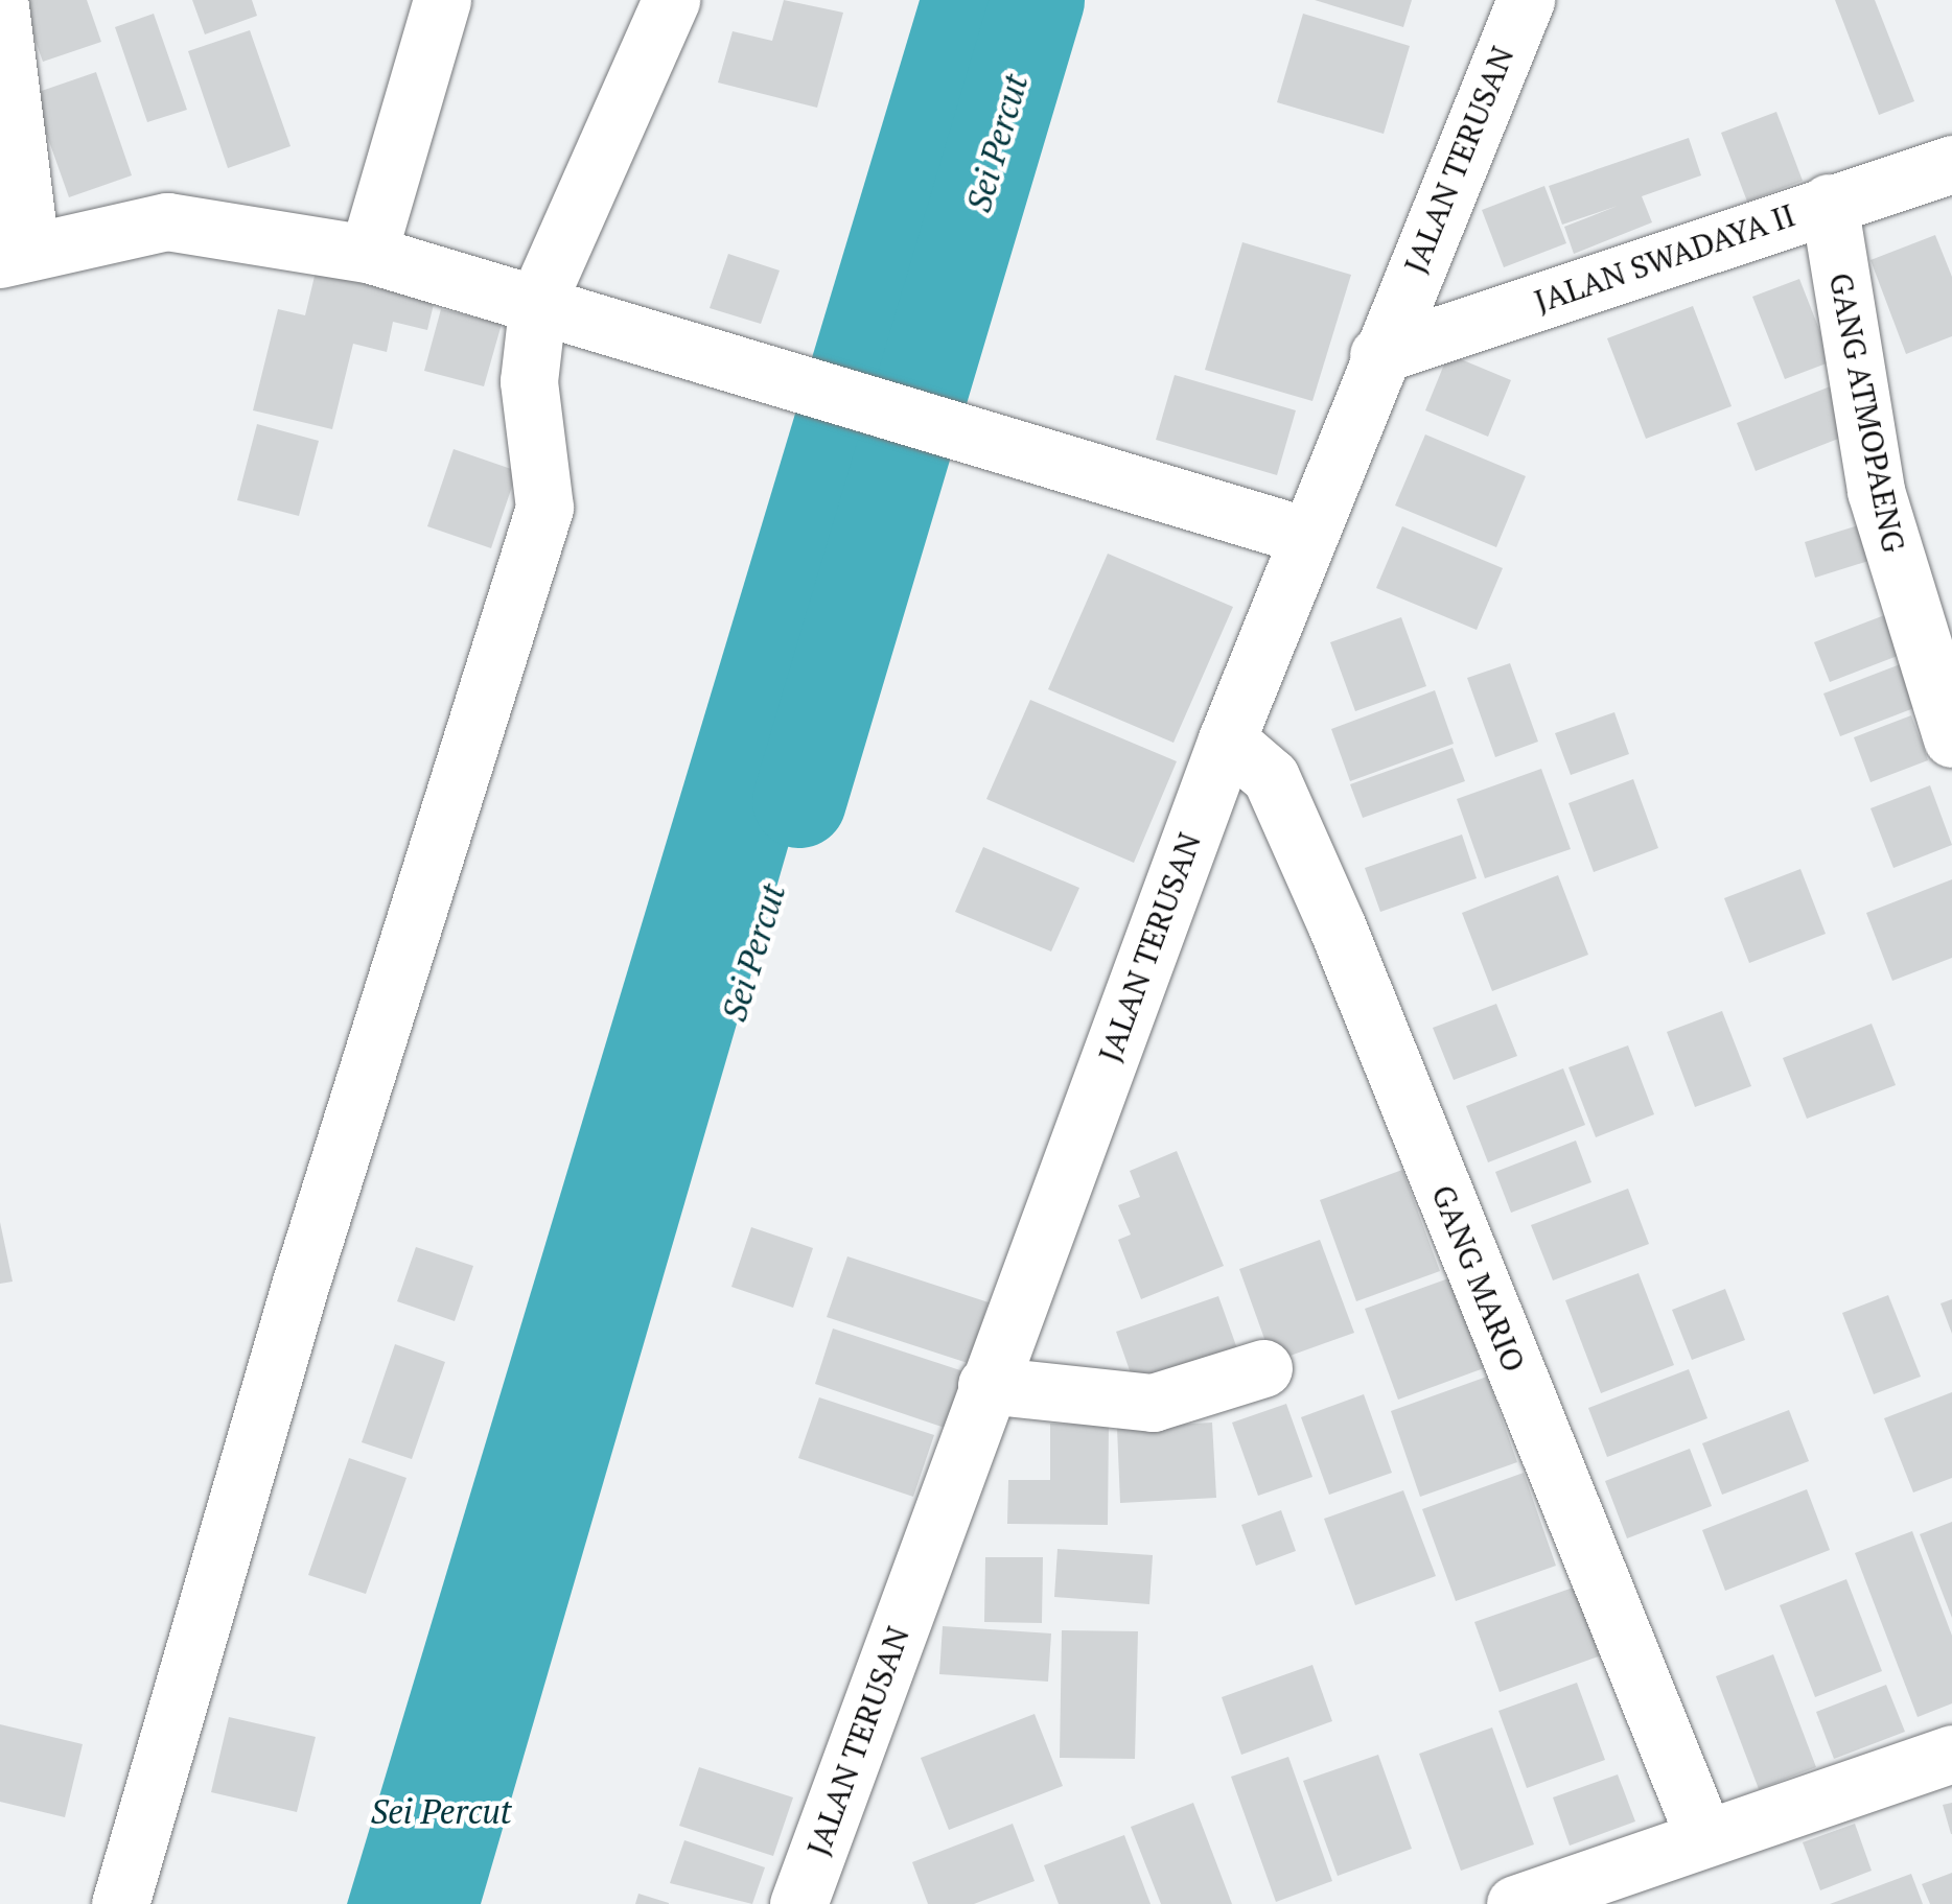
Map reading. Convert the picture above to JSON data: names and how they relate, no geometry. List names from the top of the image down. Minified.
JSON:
{"streets":{"street":["JALAN TERUSAN","JALAN SWADAYA II","GANG ATMOPAENG","GANG MARIO"]},"crossings":[["JALAN TERUSAN","JALAN SWADAYA II"],["JALAN TERUSAN","GANG MARIO"],["JALAN SWADAYA II","GANG ATMOPAENG"]],"water":["Sei Percut"]}
